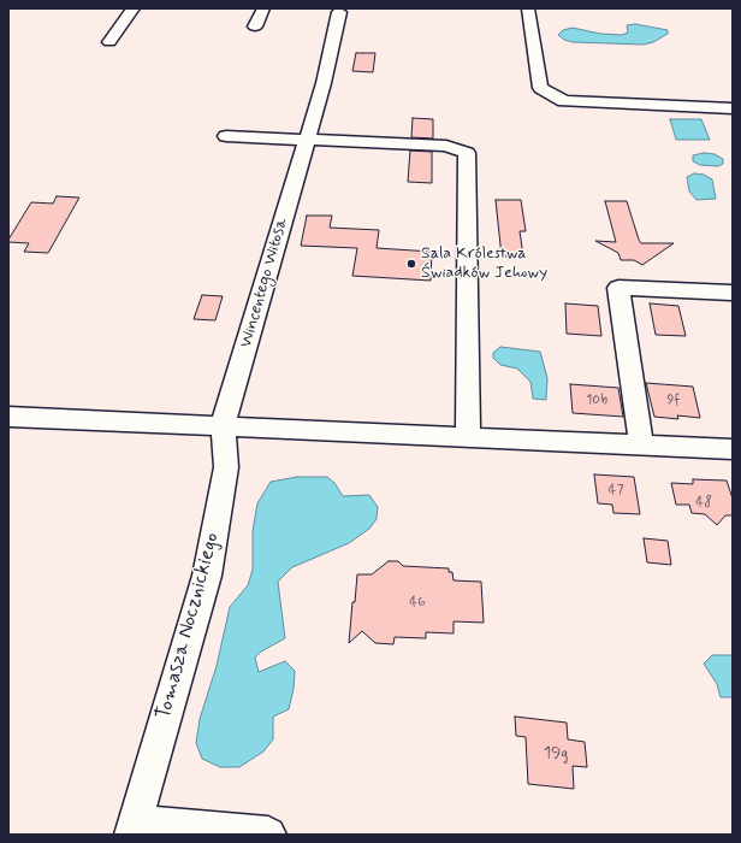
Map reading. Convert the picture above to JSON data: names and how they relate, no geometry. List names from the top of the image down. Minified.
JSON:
{"streets":{"street":["Wincentego Witosa","Tomasza Nocznickiego"]},"crossings":[["Wincentego Witosa","Tomasza Nocznickiego"]],"places":["Sala Królestwa Świadków Jehowy"],"house_numbers":["10b","9f","47","48","46","19g"]}
